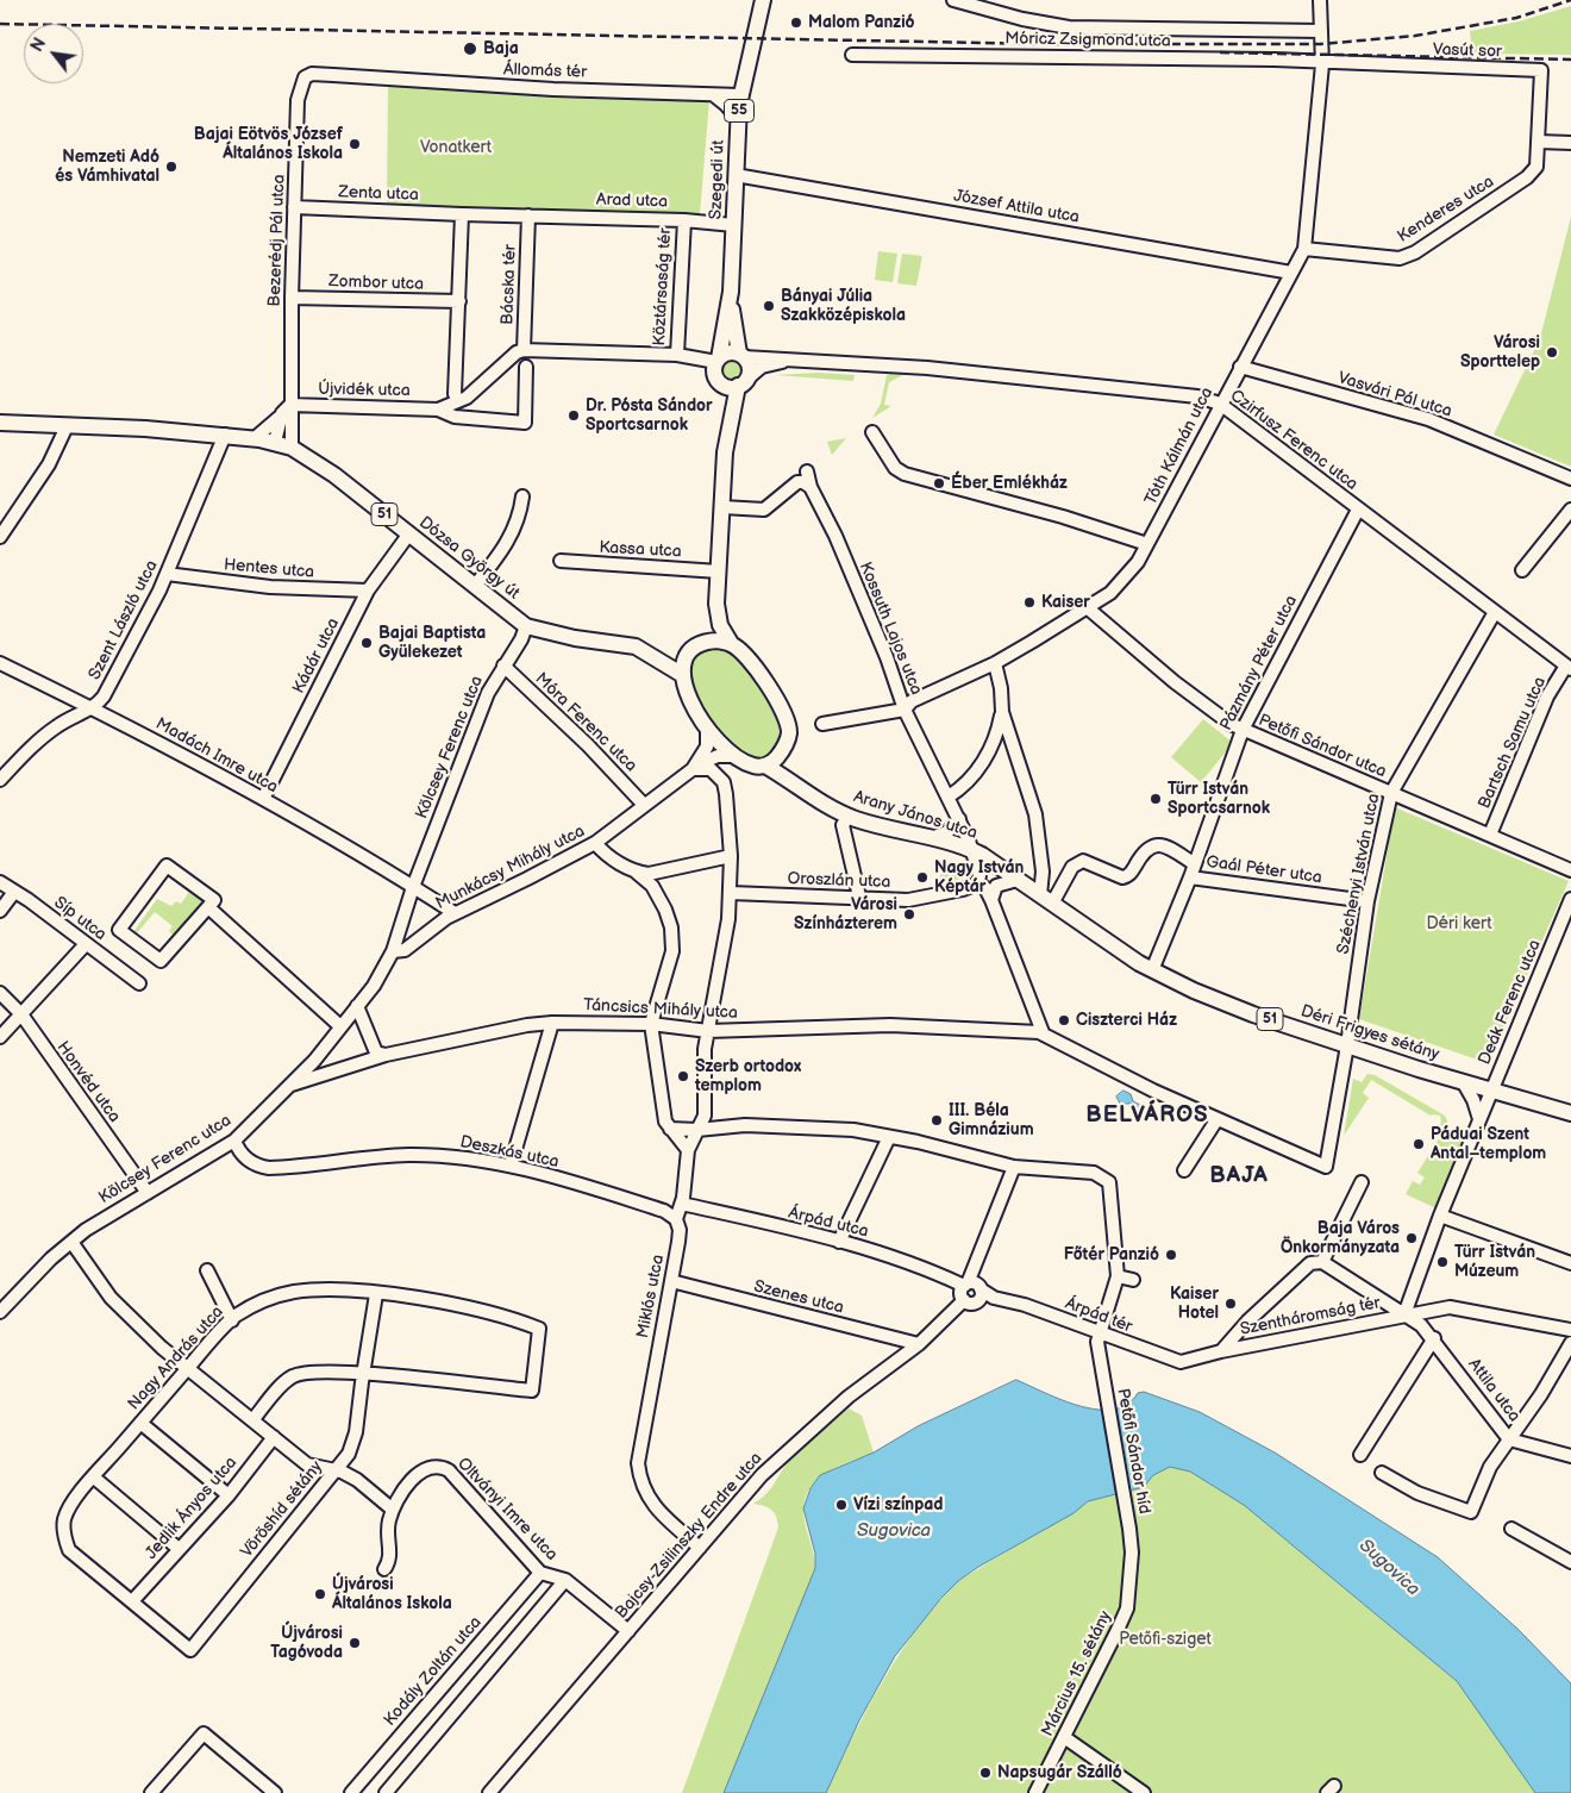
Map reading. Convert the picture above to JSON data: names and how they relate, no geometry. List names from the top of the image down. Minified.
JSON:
{"streets":{"main road":["55","Szegedi út","51","Dózsa György út","Arany János utca","Déri Frigyes sétány"],"street":["Móricz Zsigmond utca","Vasút sor","Állomás tér","Zenta utca","Arad utca","József Attila utca","Kenderes utca","Bezerédj Pál utca","Zombor utca","Bácska tér","Köztársaság tér","Újvidék utca","Vasvári Pál utca","Czirfusz Ferenc utca","Tóth Kálmán utca","Kassa utca","Hentes utca","Szent László utca","Kossuth Lajos utca","Kádár utca","Pázmány Péter utca","Móra Ferenc utca","Bartsch Samu utca","Petőfi Sándor utca","Kölcsey Ferenc utca","Madách Imre utca","Munkácsy Mihály utca","Gaál Péter utca","Széchenyi István utca","Oroszlán utca","Síp utca","Deák Ferenc utca","Táncsics Mihály utca","Honvéd utca","Deszkás utca","Árpád utca","Miklós utca","Szenes utca","Árpád tér","Szentháromság tér","Nagy András utca","Attila utca","Petőfi Sándor híd","Jedlik Ányos utca","Vöröshíd sétány","Oltványi Imre utca","Bajcsy-Zsilinszky Endre utca","Kodály Zoltán utca","Március 15. sétány"]},"crossings":[["Móricz Zsigmond utca","Vasút sor"],["Móricz Zsigmond utca","Tóth Kálmán utca"],["Vasút sor","Kenderes utca"],["Vasút sor","Tóth Kálmán utca"],["Állomás tér","Szegedi út"],["Állomás tér","Bezerédj Pál utca"],["55","Szegedi út"],["55","Kassa utca"],["Szegedi út","Arad utca"],["Szegedi út","József Attila utca"],["Zenta utca","Bezerédj Pál utca"],["Arad utca","Bácska tér"],["Arad utca","Köztársaság tér"],["József Attila utca","Tóth Kálmán utca"],["Kenderes utca","Tóth Kálmán utca"],["Bezerédj Pál utca","Zombor utca"],["Bezerédj Pál utca","Újvidék utca"],["Bezerédj Pál utca","Dózsa György út"],["Vasvári Pál utca","Tóth Kálmán utca"],["Czirfusz Ferenc utca","Tóth Kálmán utca"],["Czirfusz Ferenc utca","Pázmány Péter utca"],["Czirfusz Ferenc utca","Bartsch Samu utca"],["Czirfusz Ferenc utca","Széchenyi István utca"],["Tóth Kálmán utca","Kossuth Lajos utca"],["Tóth Kálmán utca","Petőfi Sándor utca"],["51","Dózsa György út"],["51","Arany János utca"],["51","Munkácsy Mihály utca"],["51","Deák Ferenc utca"],["51","Déri Frigyes sétány"],["Dózsa György út","Szent László utca"],["Dózsa György út","Kádár utca"],["Dózsa György út","Kölcsey Ferenc utca"],["Hentes utca","Szent László utca"],["Hentes utca","Kádár utca"],["Szent László utca","Madách Imre utca"],["Kossuth Lajos utca","Arany János utca"],["Kossuth Lajos utca","Oroszlán utca"],["Kádár utca","Madách Imre utca"],["Pázmány Péter utca","Petőfi Sándor utca"],["Pázmány Péter utca","Gaál Péter utca"],["Pázmány Péter utca","Déri Frigyes sétány"],["Móra Ferenc utca","Kölcsey Ferenc utca"],["Móra Ferenc utca","Munkácsy Mihály utca"],["Bartsch Samu utca","Petőfi Sándor utca"],["Petőfi Sándor utca","Széchenyi István utca"],["Kölcsey Ferenc utca","Madách Imre utca"],["Kölcsey Ferenc utca","Munkácsy Mihály utca"],["Kölcsey Ferenc utca","Táncsics Mihály utca"],["Kölcsey Ferenc utca","Honvéd utca"],["Kölcsey Ferenc utca","Deszkás utca"],["Arany János utca","Gaál Péter utca"],["Arany János utca","Déri Frigyes sétány"],["Munkácsy Mihály utca","Miklós utca"],["Gaál Péter utca","Széchenyi István utca"],["Gaál Péter utca","Déri Frigyes sétány"],["Széchenyi István utca","Déri Frigyes sétány"],["Oroszlán utca","Miklós utca"],["Deák Ferenc utca","Déri Frigyes sétány"],["Deák Ferenc utca","Szentháromság tér"],["Táncsics Mihály utca","Miklós utca"],["Deszkás utca","Miklós utca"],["Árpád utca","Miklós utca"],["Árpád utca","Árpád tér"],["Miklós utca","Szenes utca"],["Miklós utca","Bajcsy-Zsilinszky Endre utca"],["Szenes utca","Bajcsy-Zsilinszky Endre utca"],["Árpád tér","Szentháromság tér"],["Árpád tér","Petőfi Sándor híd"],["Árpád tér","Bajcsy-Zsilinszky Endre utca"],["Szentháromság tér","Attila utca"],["Nagy András utca","Jedlik Ányos utca"],["Nagy András utca","Vöröshíd sétány"],["Petőfi Sándor híd","Március 15. sétány"],["Jedlik Ányos utca","Vöröshíd sétány"],["Oltványi Imre utca","Bajcsy-Zsilinszky Endre utca"],["Oltványi Imre utca","Kodály Zoltán utca"]],"districts":["BELVÁROS","BAJA"],"water":["Sugovica"],"parks":["Vonatkert","Déri kert","Petőfi-sziget"],"places":["Malom Panzió","Baja","Bajai Eötvös József Általános Iskola","Nemzeti Adó és Vámhivatal","Bányai Júlia Szakközépiskola","Városi Sporttelep","Dr. Pósta Sándor Sportcsarnok","Éber Emlékház","Kaiser","Bajai Baptista Gyülekezet","Türr István Sportcsarnok","Nagy István Képtár","Városi Színházterem","Ciszterci Ház","Szerb ortodox templom","III. Béla Gimnázium","Páduai Szent Antal–templom","Baja Város Önkormányzata","Főtér Panzió","Türr István Múzeum","Kaiser Hotel","Vízi színpad","Újvárosi Általános Iskola","Újvárosi Tagóvoda","Napsugár Szálló"],"north":"top left"}
